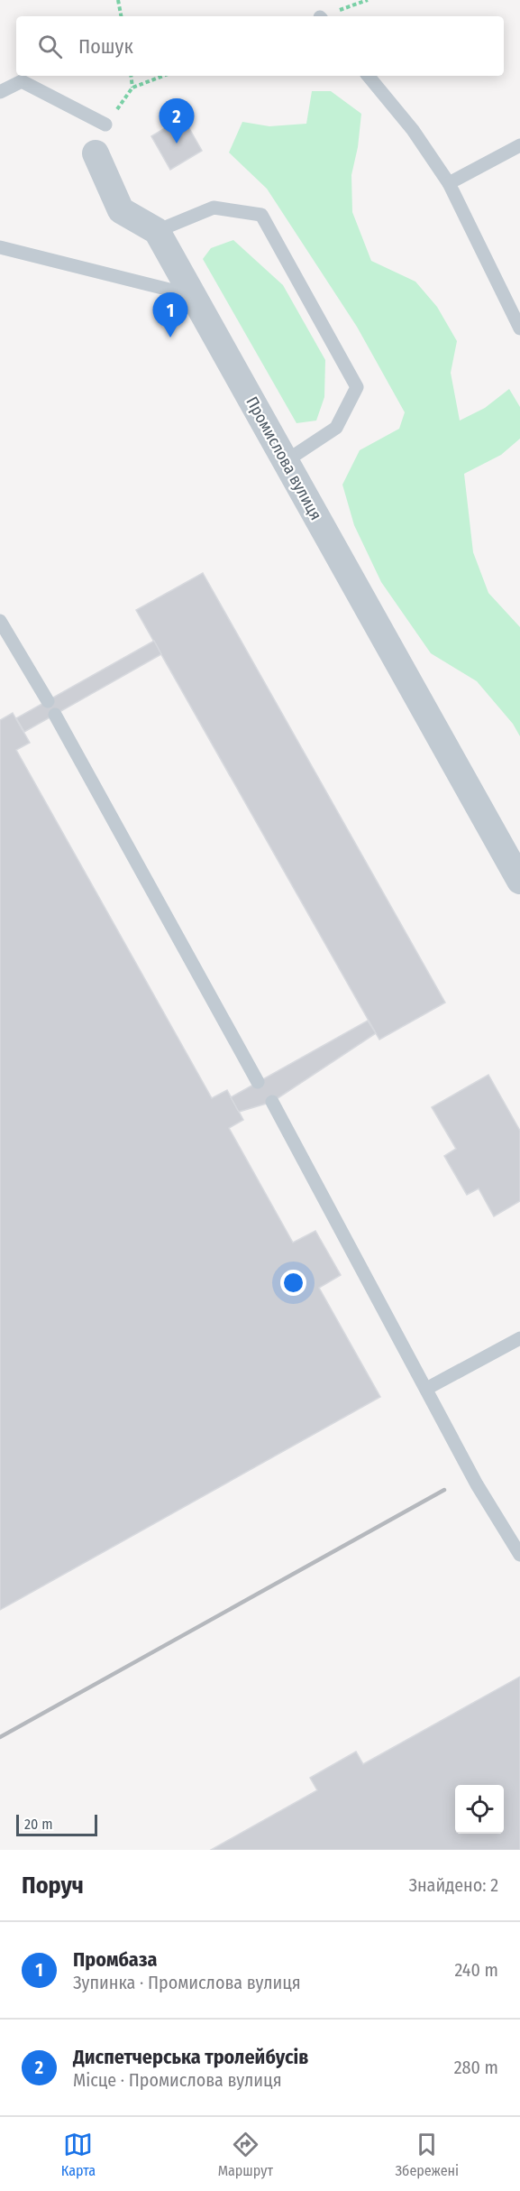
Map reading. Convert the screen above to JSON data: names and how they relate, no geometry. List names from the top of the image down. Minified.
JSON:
{"streets":{"street":["Промислова вулиця"]},"scale_bar":"20 m","page":{"search":"Пошук","pins":["2","1"],"scale":"20 m","heading":["Поруч","Знайдено: 2"],"list":[{"mark":"1","name":"Промбаза","note":"Зупинка · Промислова вулиця","value":"240 m"},{"mark":"2","name":"Диспетчерська тролейбусів","note":"Місце · Промислова вулиця","value":"280 m"}],"nav":["Карта","Маршрут","Збережені"]}}
